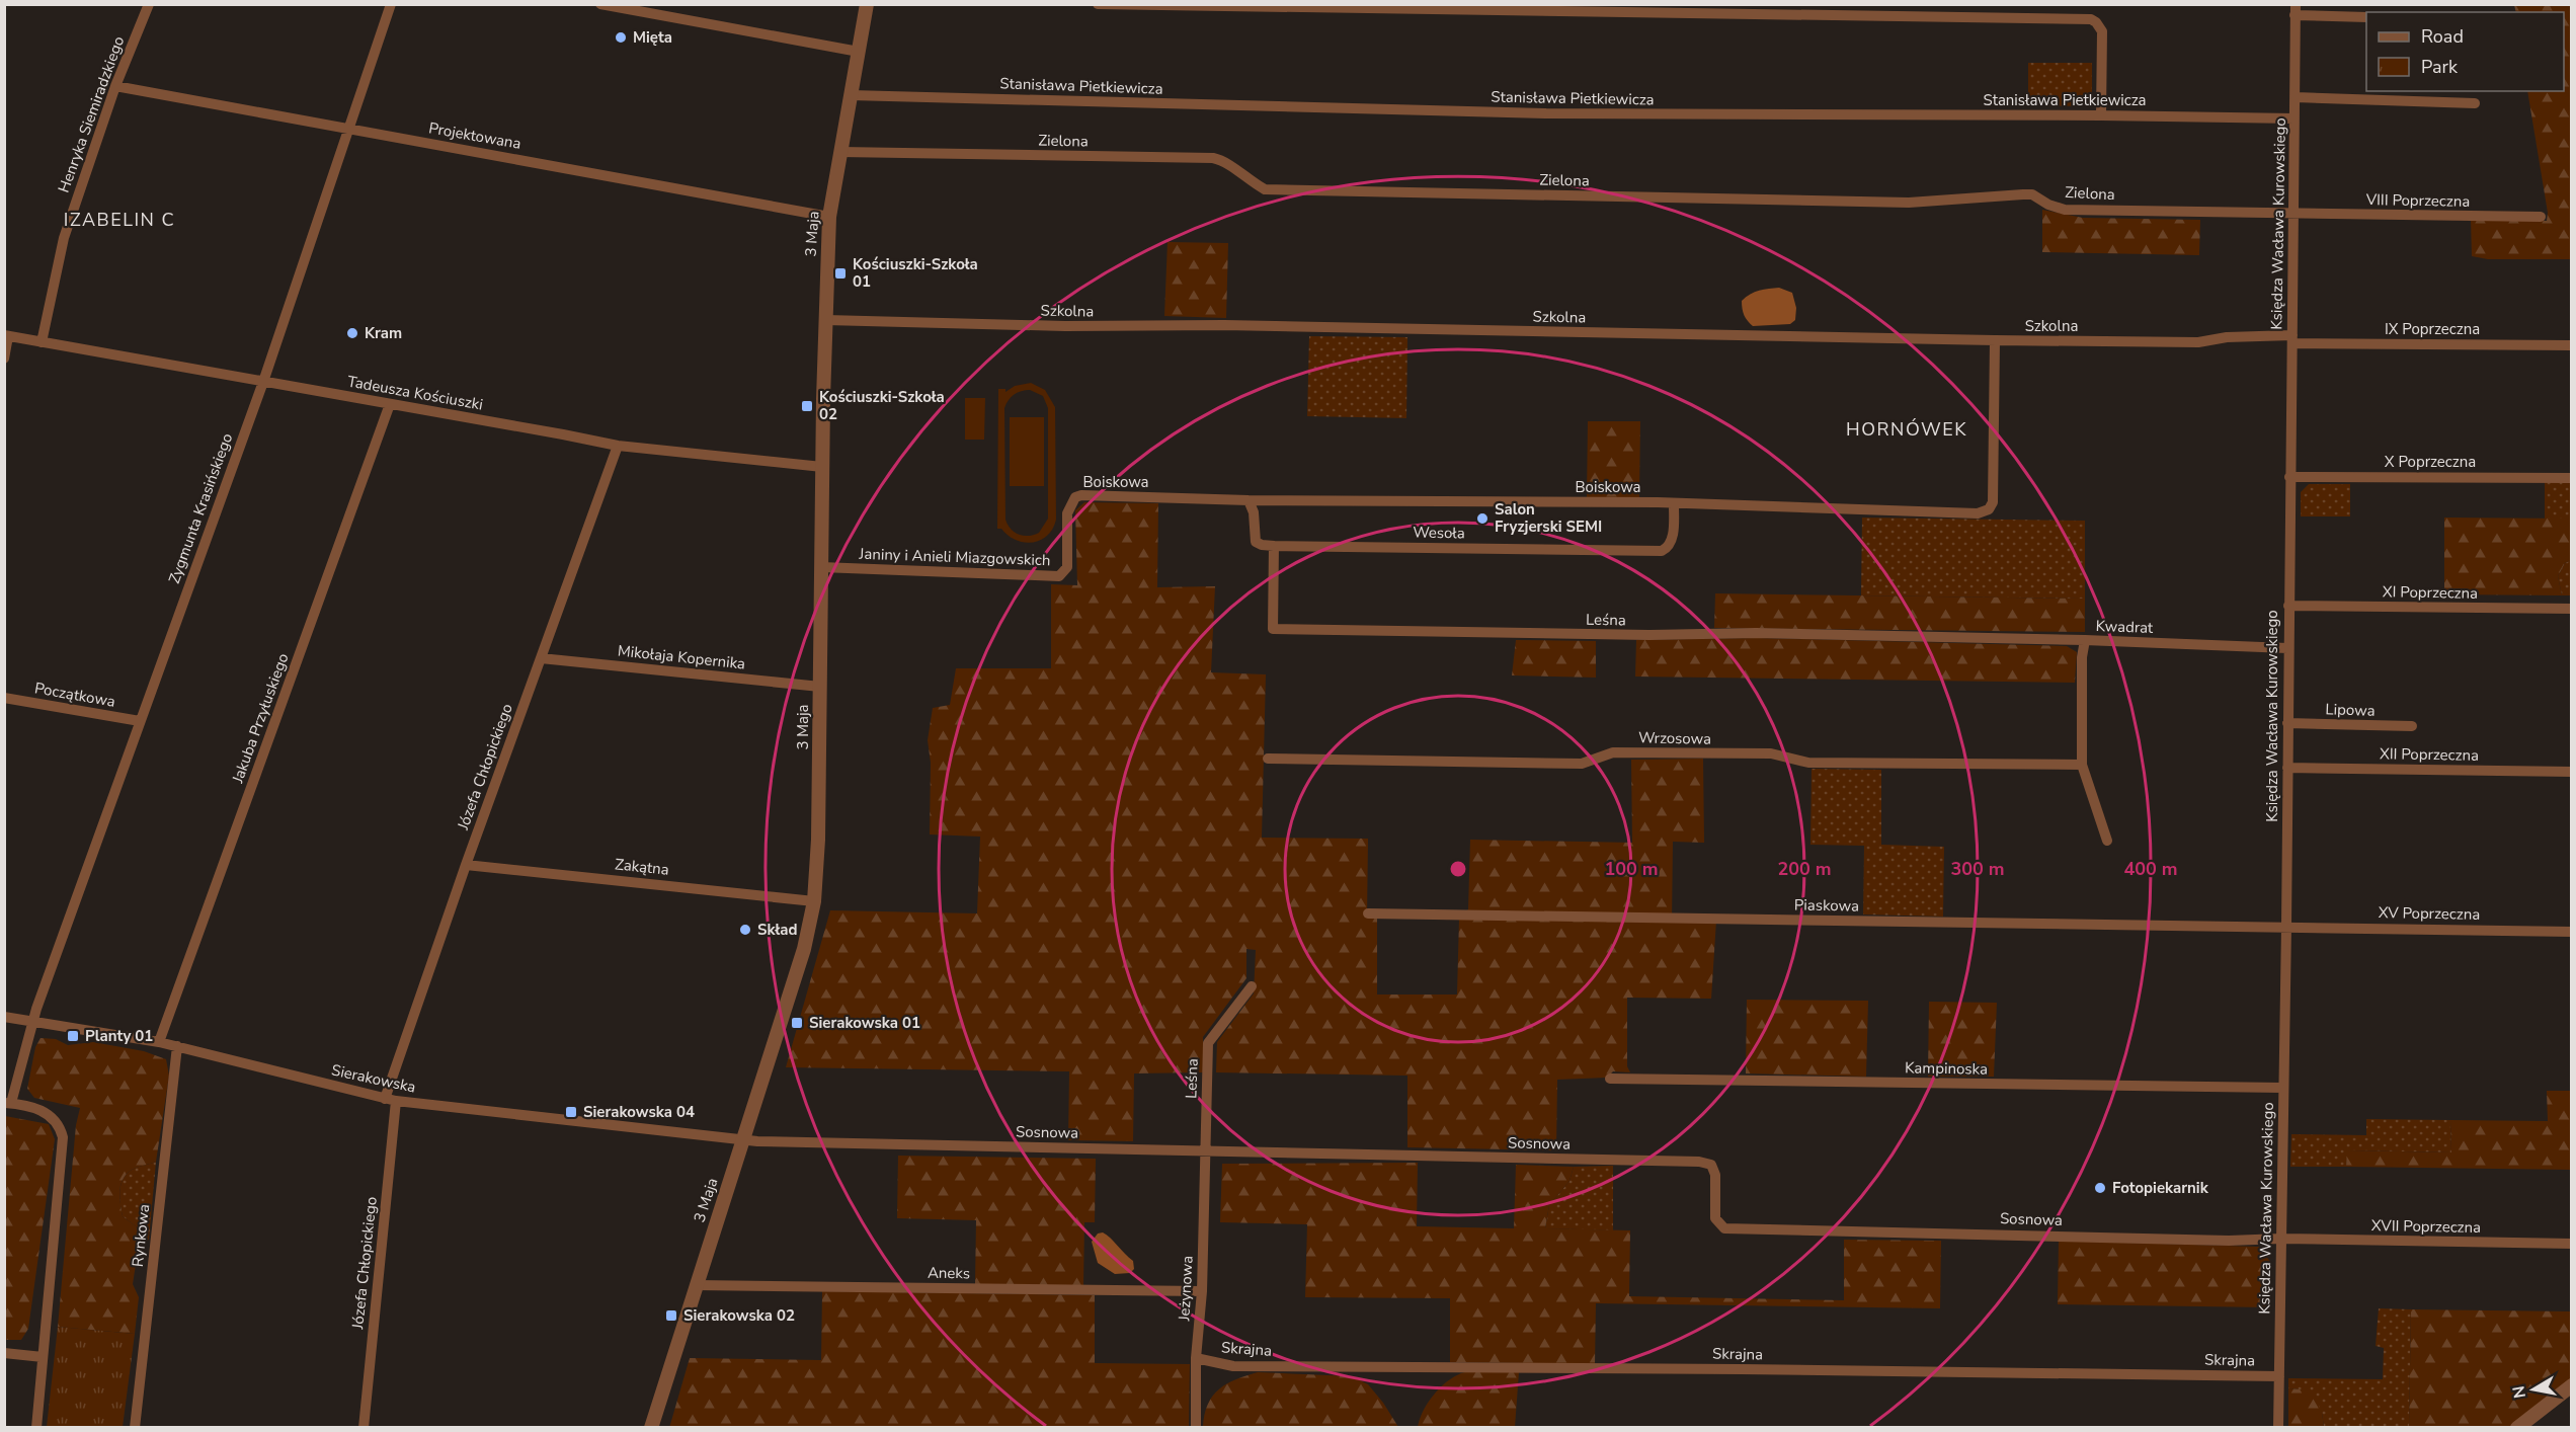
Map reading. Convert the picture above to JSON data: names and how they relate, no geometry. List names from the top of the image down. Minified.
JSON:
{"streets":{"street":["Stanisława Pietkiewicza","Henryka Siemiradzkiego","Projektowana","Zielona","VIII Poprzeczna","Księdza Wacława Kurowskiego","3 Maja","Szkolna","IX Poprzeczna","Tadeusza Kościuszki","X Poprzeczna","Boiskowa","Zygmunta Krasińskiego","Wesoła","Janiny i Anieli Miazgowskich","XI Poprzeczna","Leśna","Kwadrat","Mikołaja Kopernika","Początkowa","Lipowa","Jakuba Przyłuskiego","Wrzosowa","XII Poprzeczna","Józefa Chłopickiego","Zakątna","Piaskowa","XV Poprzeczna","Kampinoska","Sierakowska","Sosnowa","XVII Poprzeczna","Rynkowa","Aneks","Jeżynowa","Skrajna"]},"crossings":[["Stanisława Pietkiewicza","Księdza Wacława Kurowskiego"],["Stanisława Pietkiewicza","3 Maja"],["Henryka Siemiradzkiego","Projektowana"],["Henryka Siemiradzkiego","Tadeusza Kościuszki"],["Projektowana","3 Maja"],["Projektowana","Zygmunta Krasińskiego"],["Zielona","VIII Poprzeczna"],["Zielona","Księdza Wacława Kurowskiego"],["Zielona","3 Maja"],["VIII Poprzeczna","Księdza Wacława Kurowskiego"],["Księdza Wacława Kurowskiego","Szkolna"],["Księdza Wacława Kurowskiego","IX Poprzeczna"],["Księdza Wacława Kurowskiego","X Poprzeczna"],["Księdza Wacława Kurowskiego","XI Poprzeczna"],["Księdza Wacława Kurowskiego","Kwadrat"],["Księdza Wacława Kurowskiego","Lipowa"],["Księdza Wacława Kurowskiego","XII Poprzeczna"],["Księdza Wacława Kurowskiego","Piaskowa"],["Księdza Wacława Kurowskiego","XV Poprzeczna"],["Księdza Wacława Kurowskiego","Kampinoska"],["Księdza Wacława Kurowskiego","Sosnowa"],["Księdza Wacława Kurowskiego","XVII Poprzeczna"],["Księdza Wacława Kurowskiego","Skrajna"],["3 Maja","Szkolna"],["3 Maja","Tadeusza Kościuszki"],["3 Maja","Janiny i Anieli Miazgowskich"],["3 Maja","Mikołaja Kopernika"],["3 Maja","Zakątna"],["3 Maja","Sierakowska"],["3 Maja","Sosnowa"],["3 Maja","Aneks"],["Szkolna","IX Poprzeczna"],["Szkolna","Boiskowa"],["Tadeusza Kościuszki","Zygmunta Krasińskiego"],["Tadeusza Kościuszki","Jakuba Przyłuskiego"],["Tadeusza Kościuszki","Józefa Chłopickiego"],["Boiskowa","Wesoła"],["Boiskowa","Janiny i Anieli Miazgowskich"],["Zygmunta Krasińskiego","Początkowa"],["Zygmunta Krasińskiego","Sierakowska"],["Wesoła","Leśna"],["Leśna","Kwadrat"],["Leśna","Sosnowa"],["Leśna","Jeżynowa"],["Kwadrat","Wrzosowa"],["Mikołaja Kopernika","Józefa Chłopickiego"],["Jakuba Przyłuskiego","Sierakowska"],["Józefa Chłopickiego","Zakątna"],["Józefa Chłopickiego","Sierakowska"],["Piaskowa","XV Poprzeczna"],["Sierakowska","Sosnowa"],["Sierakowska","Rynkowa"],["Sosnowa","XVII Poprzeczna"],["Sosnowa","Jeżynowa"],["Aneks","Jeżynowa"],["Jeżynowa","Skrajna"]],"districts":["IZABELIN C","HORNÓWEK"],"places":{"other":["Mięta","Kram","Salon Fryzjerski SEMI","Skład","Fotopiekarnik"],"transit":["Kościuszki-Szkoła 01","Kościuszki-Szkoła 02","Sierakowska 01","Planty 01","Sierakowska 04","Sierakowska 02"]},"legend":["Road","Park"],"north":"left","rings":["100 m","200 m","300 m","400 m"]}
